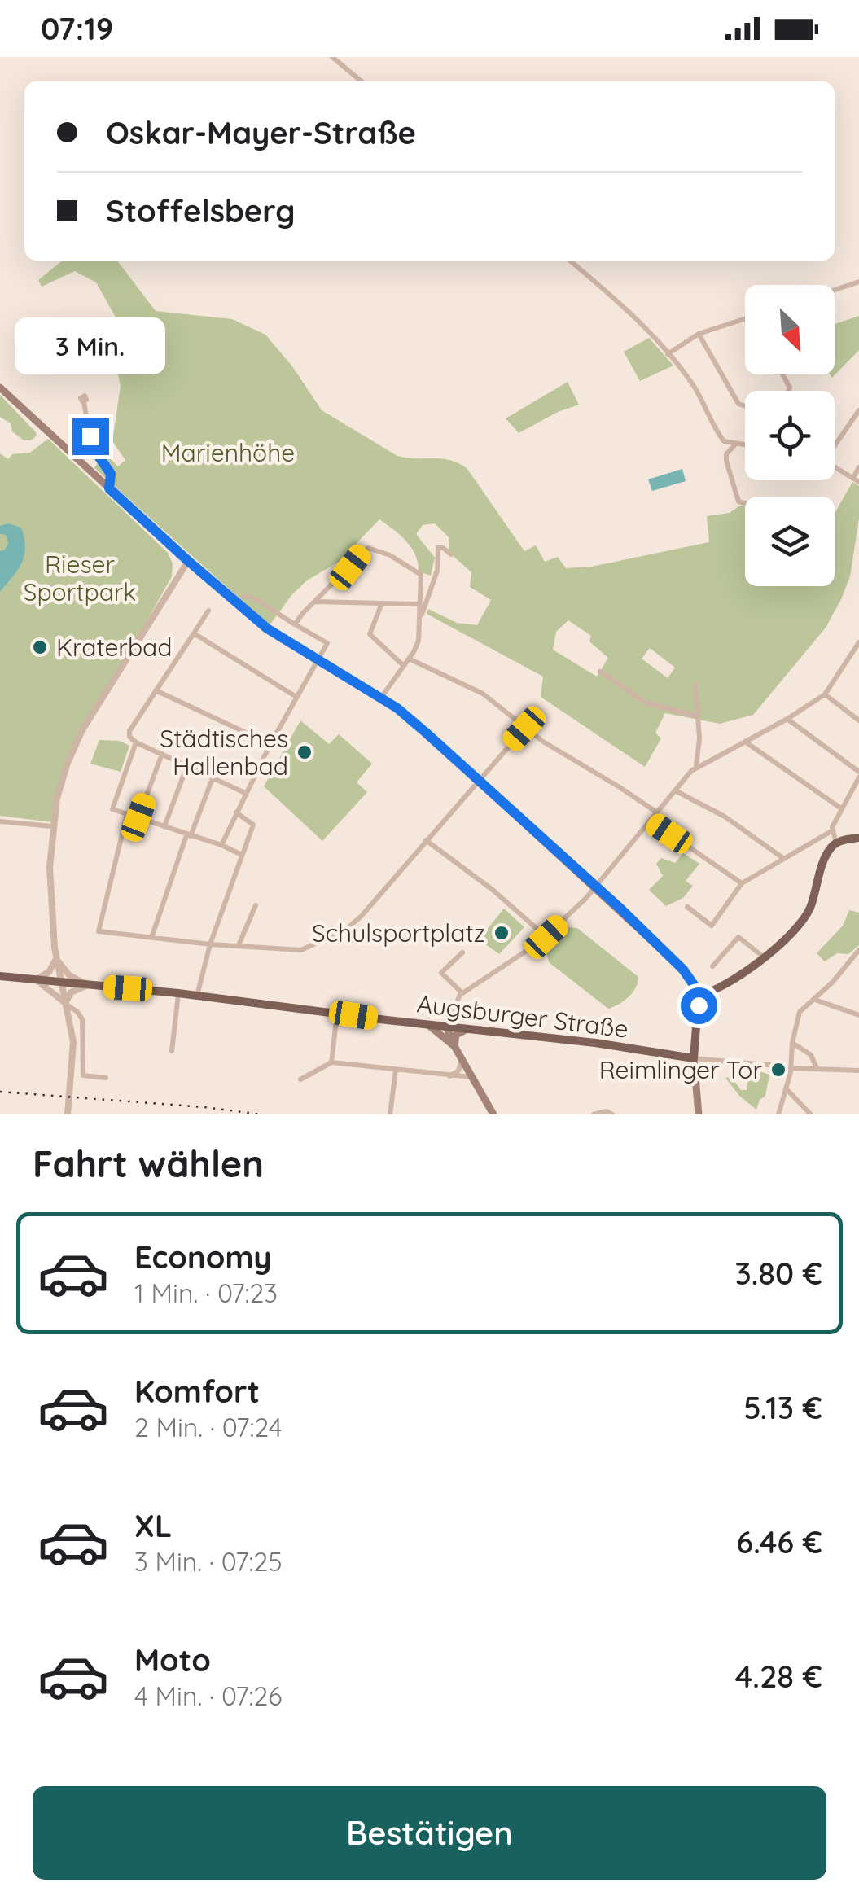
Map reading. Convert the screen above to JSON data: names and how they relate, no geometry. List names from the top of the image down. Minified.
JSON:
{"streets":{"main road":["Augsburger Straße"]},"parks":["Marienhöhe","Rieser Sportpark"],"places":["Kraterbad","Städtisches Hallenbad","Schulsportplatz","Reimlinger Tor"],"north":"bottom right","page":{"status":"07:19","banner":["Oskar-Mayer-Straße","Stoffelsberg"],"bubble":"3 Min.","heading":"Fahrt wählen","list":[{"name":"Economy","note":"1 Min. · 07:23","value":"3.80 €"},{"name":"Komfort","note":"2 Min. · 07:24","value":"5.13 €"},{"name":"XL","note":"3 Min. · 07:25","value":"6.46 €"},{"name":"Moto","note":"4 Min. · 07:26","value":"4.28 €"}],"buttons":"Bestätigen"}}
